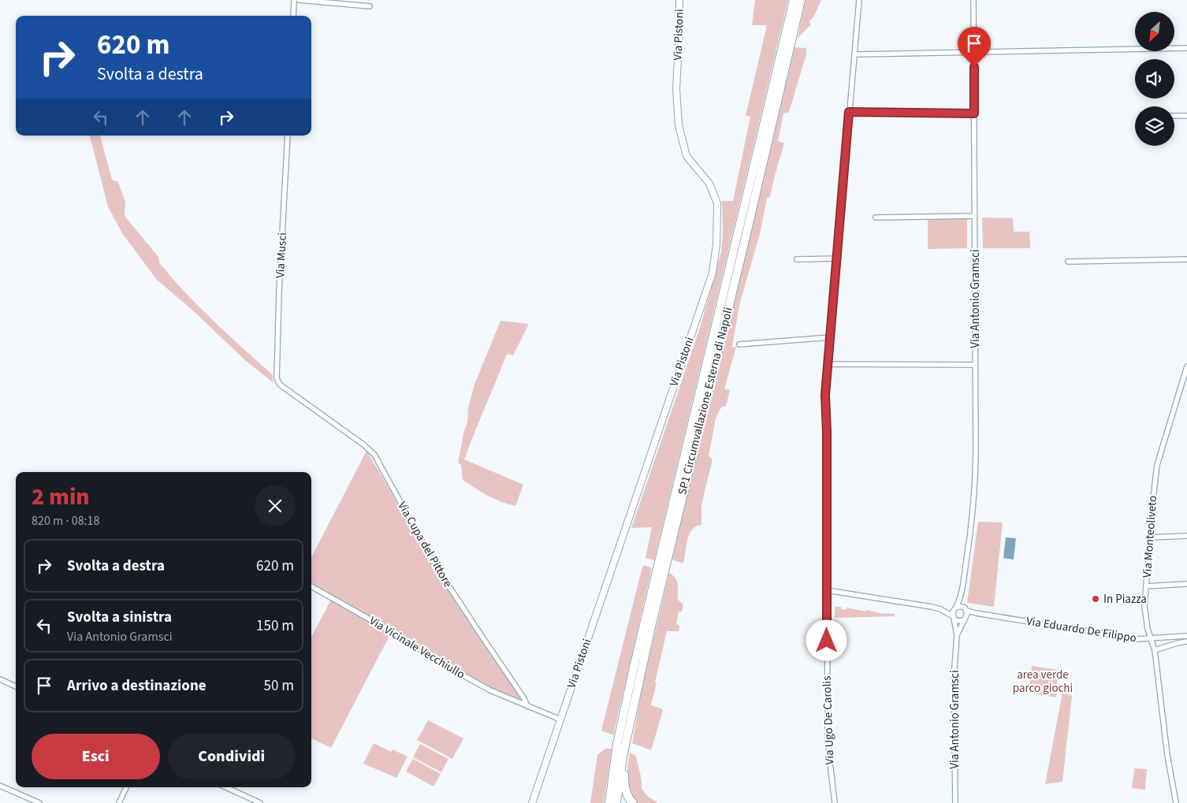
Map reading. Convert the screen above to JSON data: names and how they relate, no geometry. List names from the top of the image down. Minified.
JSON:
{"streets":{"highway":["SP1 Circumvallazione Esterna di Napoli"],"street":["Via Pistoni","Via Musci","Via Antonio Gramsci","Via Monteoliveto","Via Cupa del Pittore","Via Eduardo De Filippo","Via Vicinale Vecchiullo","Via Ugo De Carolis"]},"crossings":[["Via Musci","Via Cupa del Pittore"],["Via Antonio Gramsci","Via Eduardo De Filippo"],["Via Monteoliveto","Via Eduardo De Filippo"],["Via Cupa del Pittore","Via Vicinale Vecchiullo"]],"parks":["area verde parco giochi"],"places":["In Piazza"],"north":"bottom left","page":{"turn":["620 m","Svolta a destra"],"heading":["2 min","820 m · 08:18"],"list":[{"name":"Svolta a destra","value":"620 m"},{"name":"Svolta a sinistra","note":"Via Antonio Gramsci","value":"150 m"},{"name":"Arrivo a destinazione","value":"50 m"}],"buttons":["Esci","Condividi"]}}
